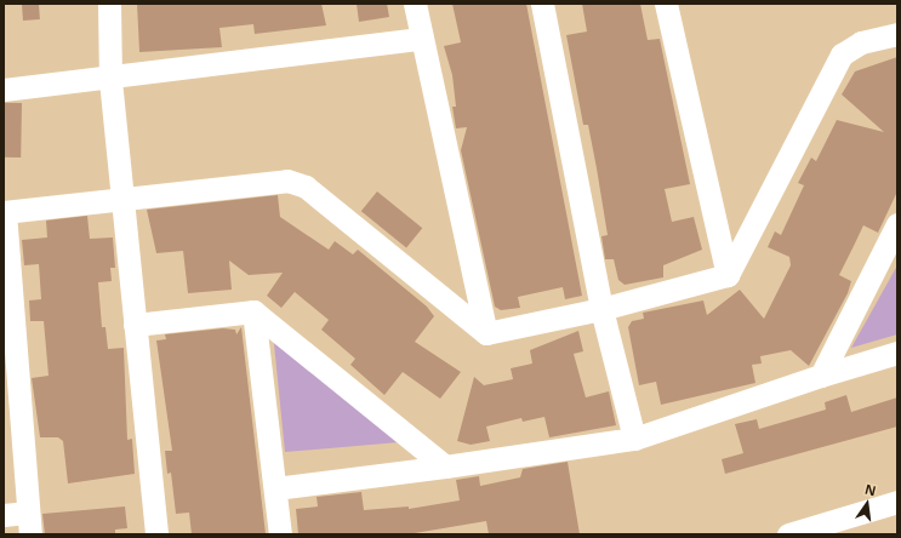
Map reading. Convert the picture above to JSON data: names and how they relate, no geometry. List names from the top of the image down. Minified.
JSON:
{"north":"top"}
